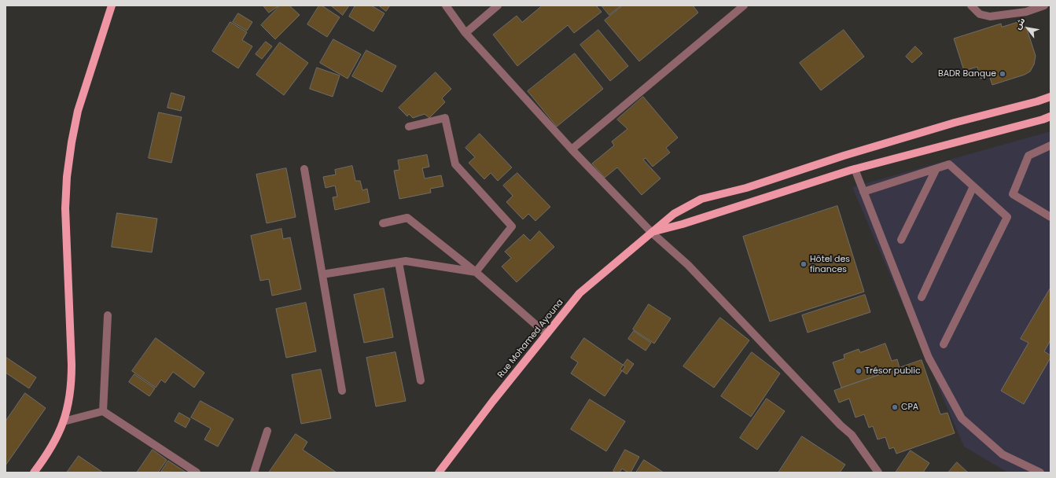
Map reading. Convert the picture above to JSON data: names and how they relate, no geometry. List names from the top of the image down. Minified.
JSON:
{"streets":{"main road":["Rue Mohamed Ayouna"]},"places":["BADR Banque","Hôtel des finances","Trésor public","CPA"],"north":"top left"}
